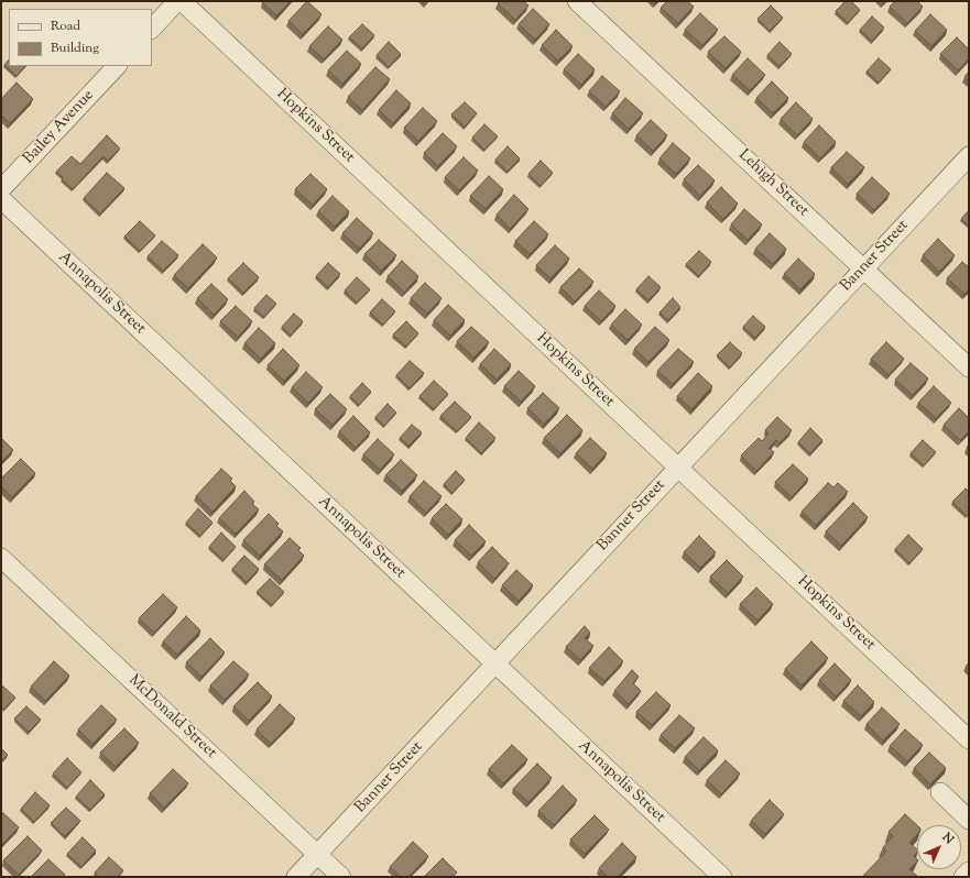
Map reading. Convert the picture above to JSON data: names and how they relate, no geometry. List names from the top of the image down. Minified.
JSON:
{"streets":{"street":["Hopkins Street","Bailey Avenue","Lehigh Street","Banner Street","Annapolis Street","McDonald Street"]},"crossings":[["Hopkins Street","Banner Street"],["Lehigh Street","Banner Street"],["Banner Street","Annapolis Street"],["Banner Street","McDonald Street"]],"legend":["Road","Building"],"north":"top right"}
